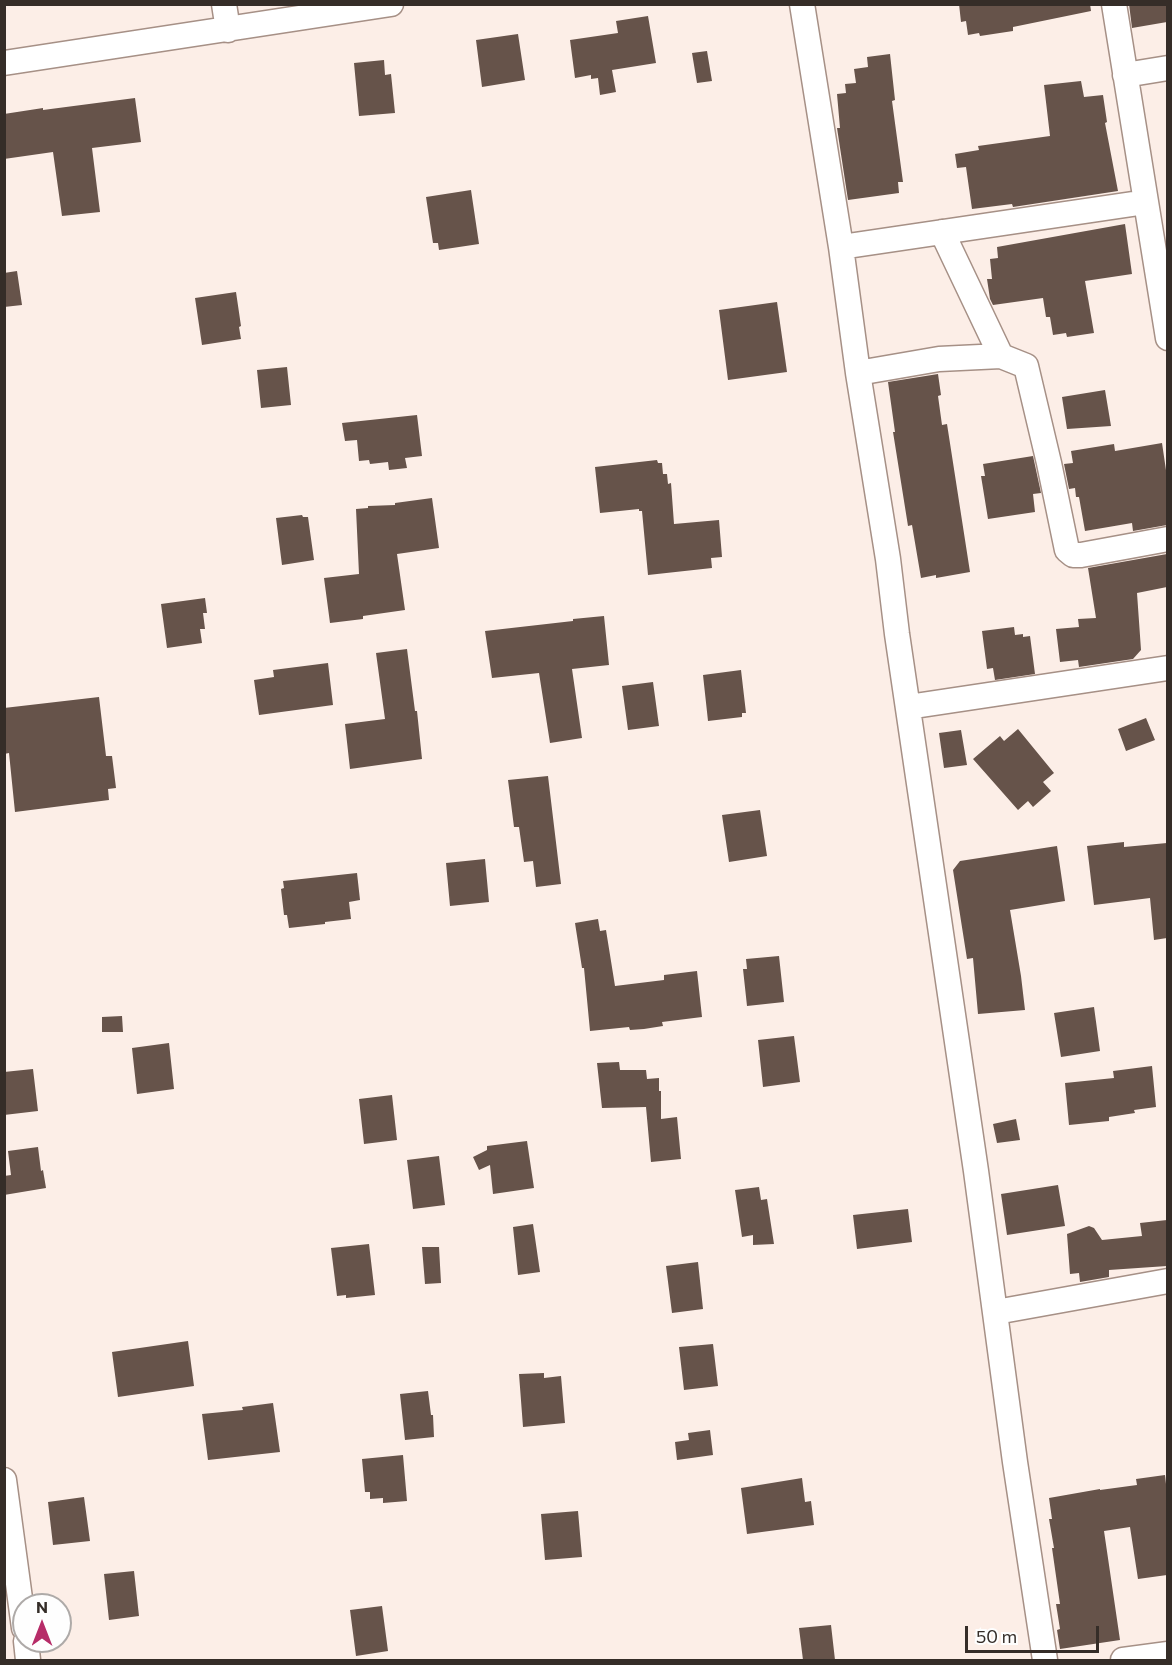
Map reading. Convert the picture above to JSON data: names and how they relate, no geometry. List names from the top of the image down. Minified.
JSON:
{"scale_bar":"50 m","north":"top"}
